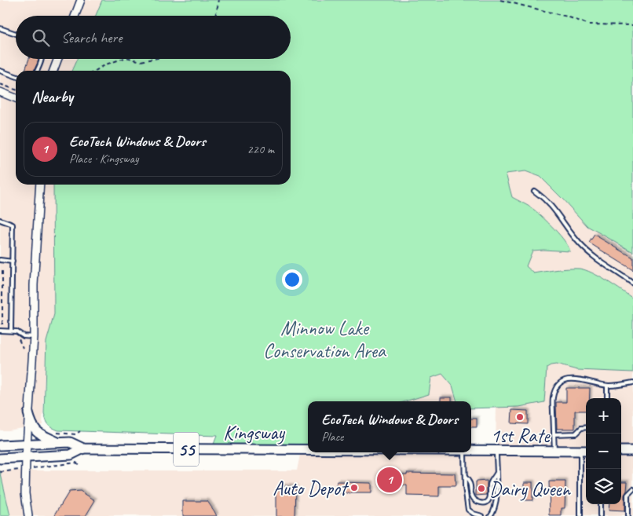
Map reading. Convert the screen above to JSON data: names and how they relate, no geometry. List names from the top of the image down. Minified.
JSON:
{"streets":{"main road":["Kingsway","55"]},"parks":["Minnow Lake Conservation Area"],"places":["1st Rate","Auto Depot","Dairy Queen"],"page":{"search":"Search here","heading":"Nearby","list":[{"mark":"1","name":"EcoTech Windows & Doors","note":"Place · Kingsway","value":"220 m"}],"map_buttons":["+","−"],"popup":["EcoTech Windows & Doors","Place"],"pins":"1"}}
